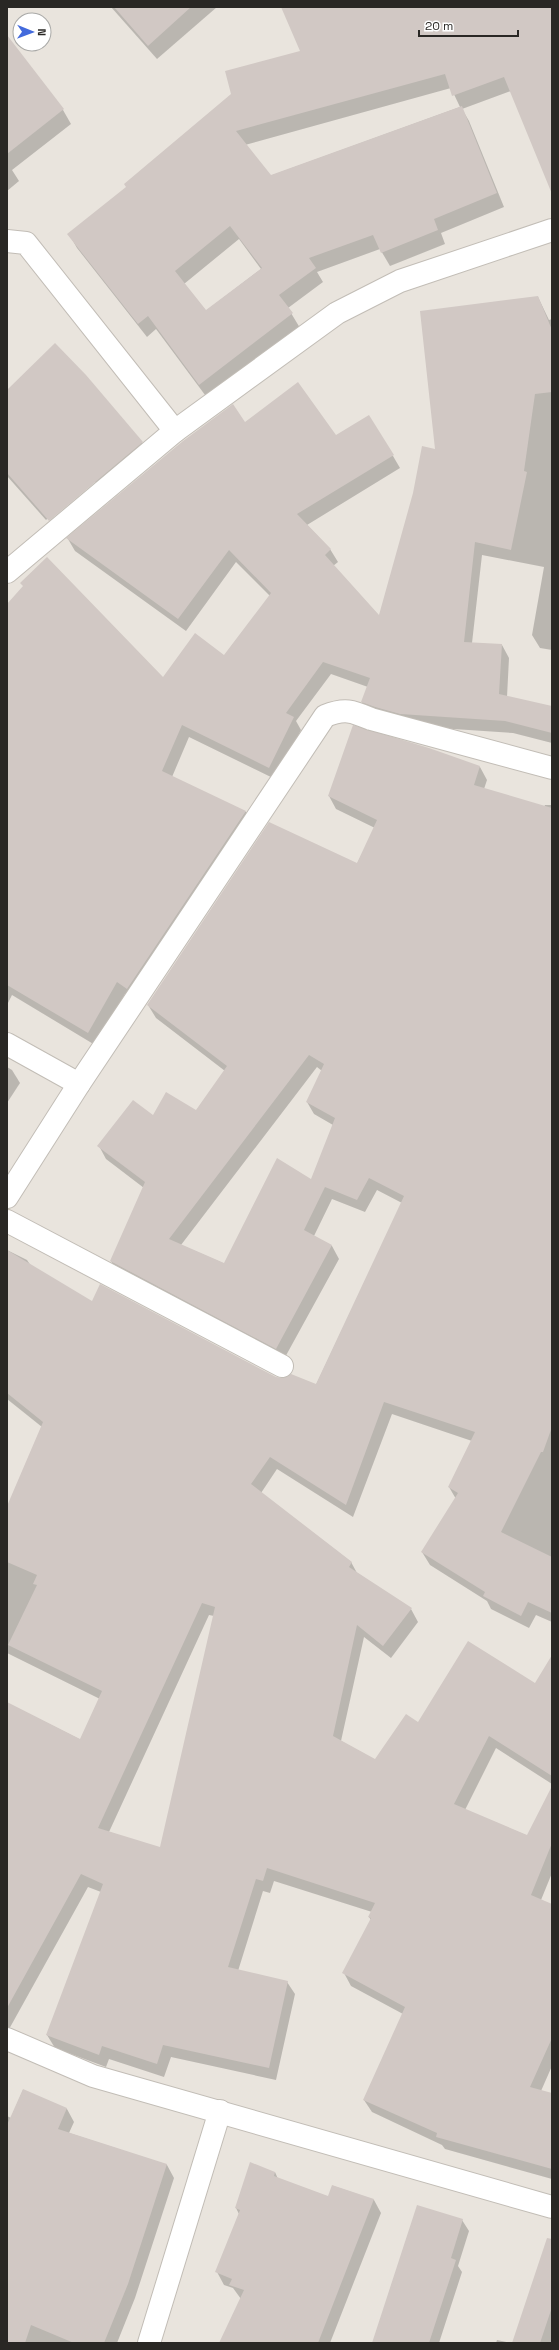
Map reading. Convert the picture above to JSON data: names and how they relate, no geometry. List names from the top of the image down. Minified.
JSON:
{"scale_bar":"20 m","north":"right"}
